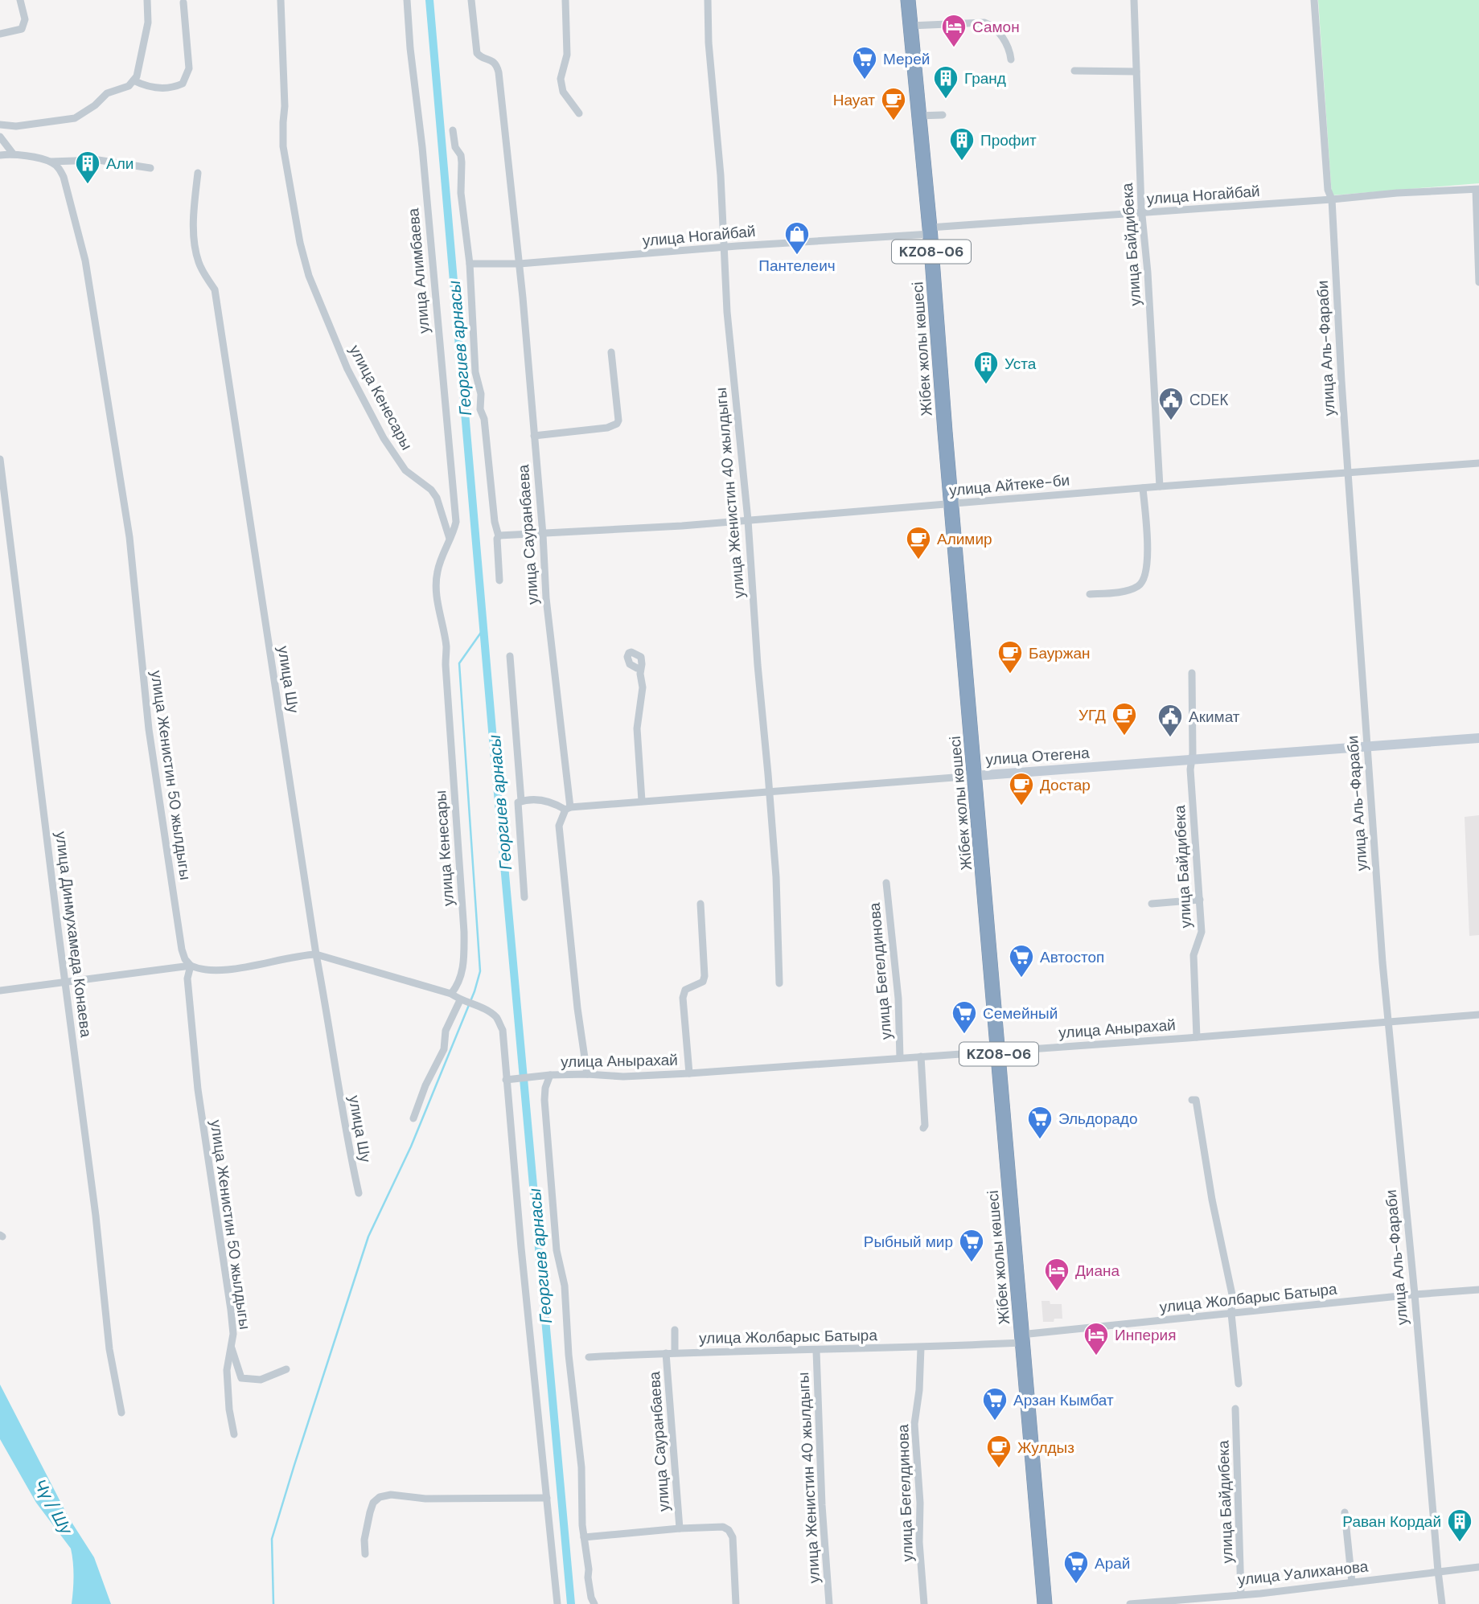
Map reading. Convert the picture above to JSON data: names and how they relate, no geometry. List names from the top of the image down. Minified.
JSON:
{"streets":{"highway":["KZ08-06","Жібек жолы көшесі"],"main road":["улица Отегена"],"street":["улица Ногайбай","улица Байдибека","улица Алимбаева","улица Аль-Фараби","улица Кенесары","улица Айтеке-би","улица Женистин 40 жылдыгы","улица Сауранбаева","улица Шу","улица Женистин 50 жылдыгы","улица Динмухамеда Конаева","улица Бегелдинова","улица Анырахай","улица Жолбарыс Батыра","улица Уалиханова"]},"crossings":[["улица Ногайбай","улица Байдибека"],["улица Ногайбай","улица Аль-Фараби"],["улица Ногайбай","Жібек жолы көшесі"],["улица Ногайбай","улица Женистин 40 жылдыгы"],["улица Ногайбай","улица Сауранбаева"],["улица Байдибека","улица Айтеке-би"],["улица Байдибека","улица Отегена"],["улица Байдибека","улица Анырахай"],["улица Байдибека","улица Уалиханова"],["улица Алимбаева","улица Кенесары"],["улица Аль-Фараби","улица Айтеке-би"],["улица Аль-Фараби","улица Отегена"],["улица Аль-Фараби","улица Анырахай"],["улица Аль-Фараби","улица Жолбарыс Батыра"],["улица Аль-Фараби","улица Уалиханова"],["Жібек жолы көшесі","улица Айтеке-би"],["Жібек жолы көшесі","улица Отегена"],["Жібек жолы көшесі","улица Анырахай"],["Жібек жолы көшесі","улица Жолбарыс Батыра"],["улица Айтеке-би","улица Женистин 40 жылдыгы"],["улица Айтеке-би","улица Сауранбаева"],["улица Женистин 40 жылдыгы","улица Отегена"],["улица Женистин 40 жылдыгы","улица Жолбарыс Батыра"],["улица Сауранбаева","улица Отегена"],["улица Сауранбаева","улица Анырахай"],["улица Сауранбаева","улица Жолбарыс Батыра"],["улица Бегелдинова","улица Анырахай"],["улица Бегелдинова","улица Жолбарыс Батыра"]],"water":["Георгиев арнасы","Чү / Шу"],"places":{"hotel":["Самон","Диана","Инперия"],"supermarket":["Мерей","Автостоп","Семейный","Эльдорадо","Рыбный мир","Арзан Кымбат","Арай"],"building":["Гранд","Профит","Али","Уста","Раван Кордай"],"cafe":["Науат","Алимир","Бауржан","УГД","Достар","Жулдыз"],"shop":["Пантелеич"],"public building":["CDEK","Акимат"]}}
